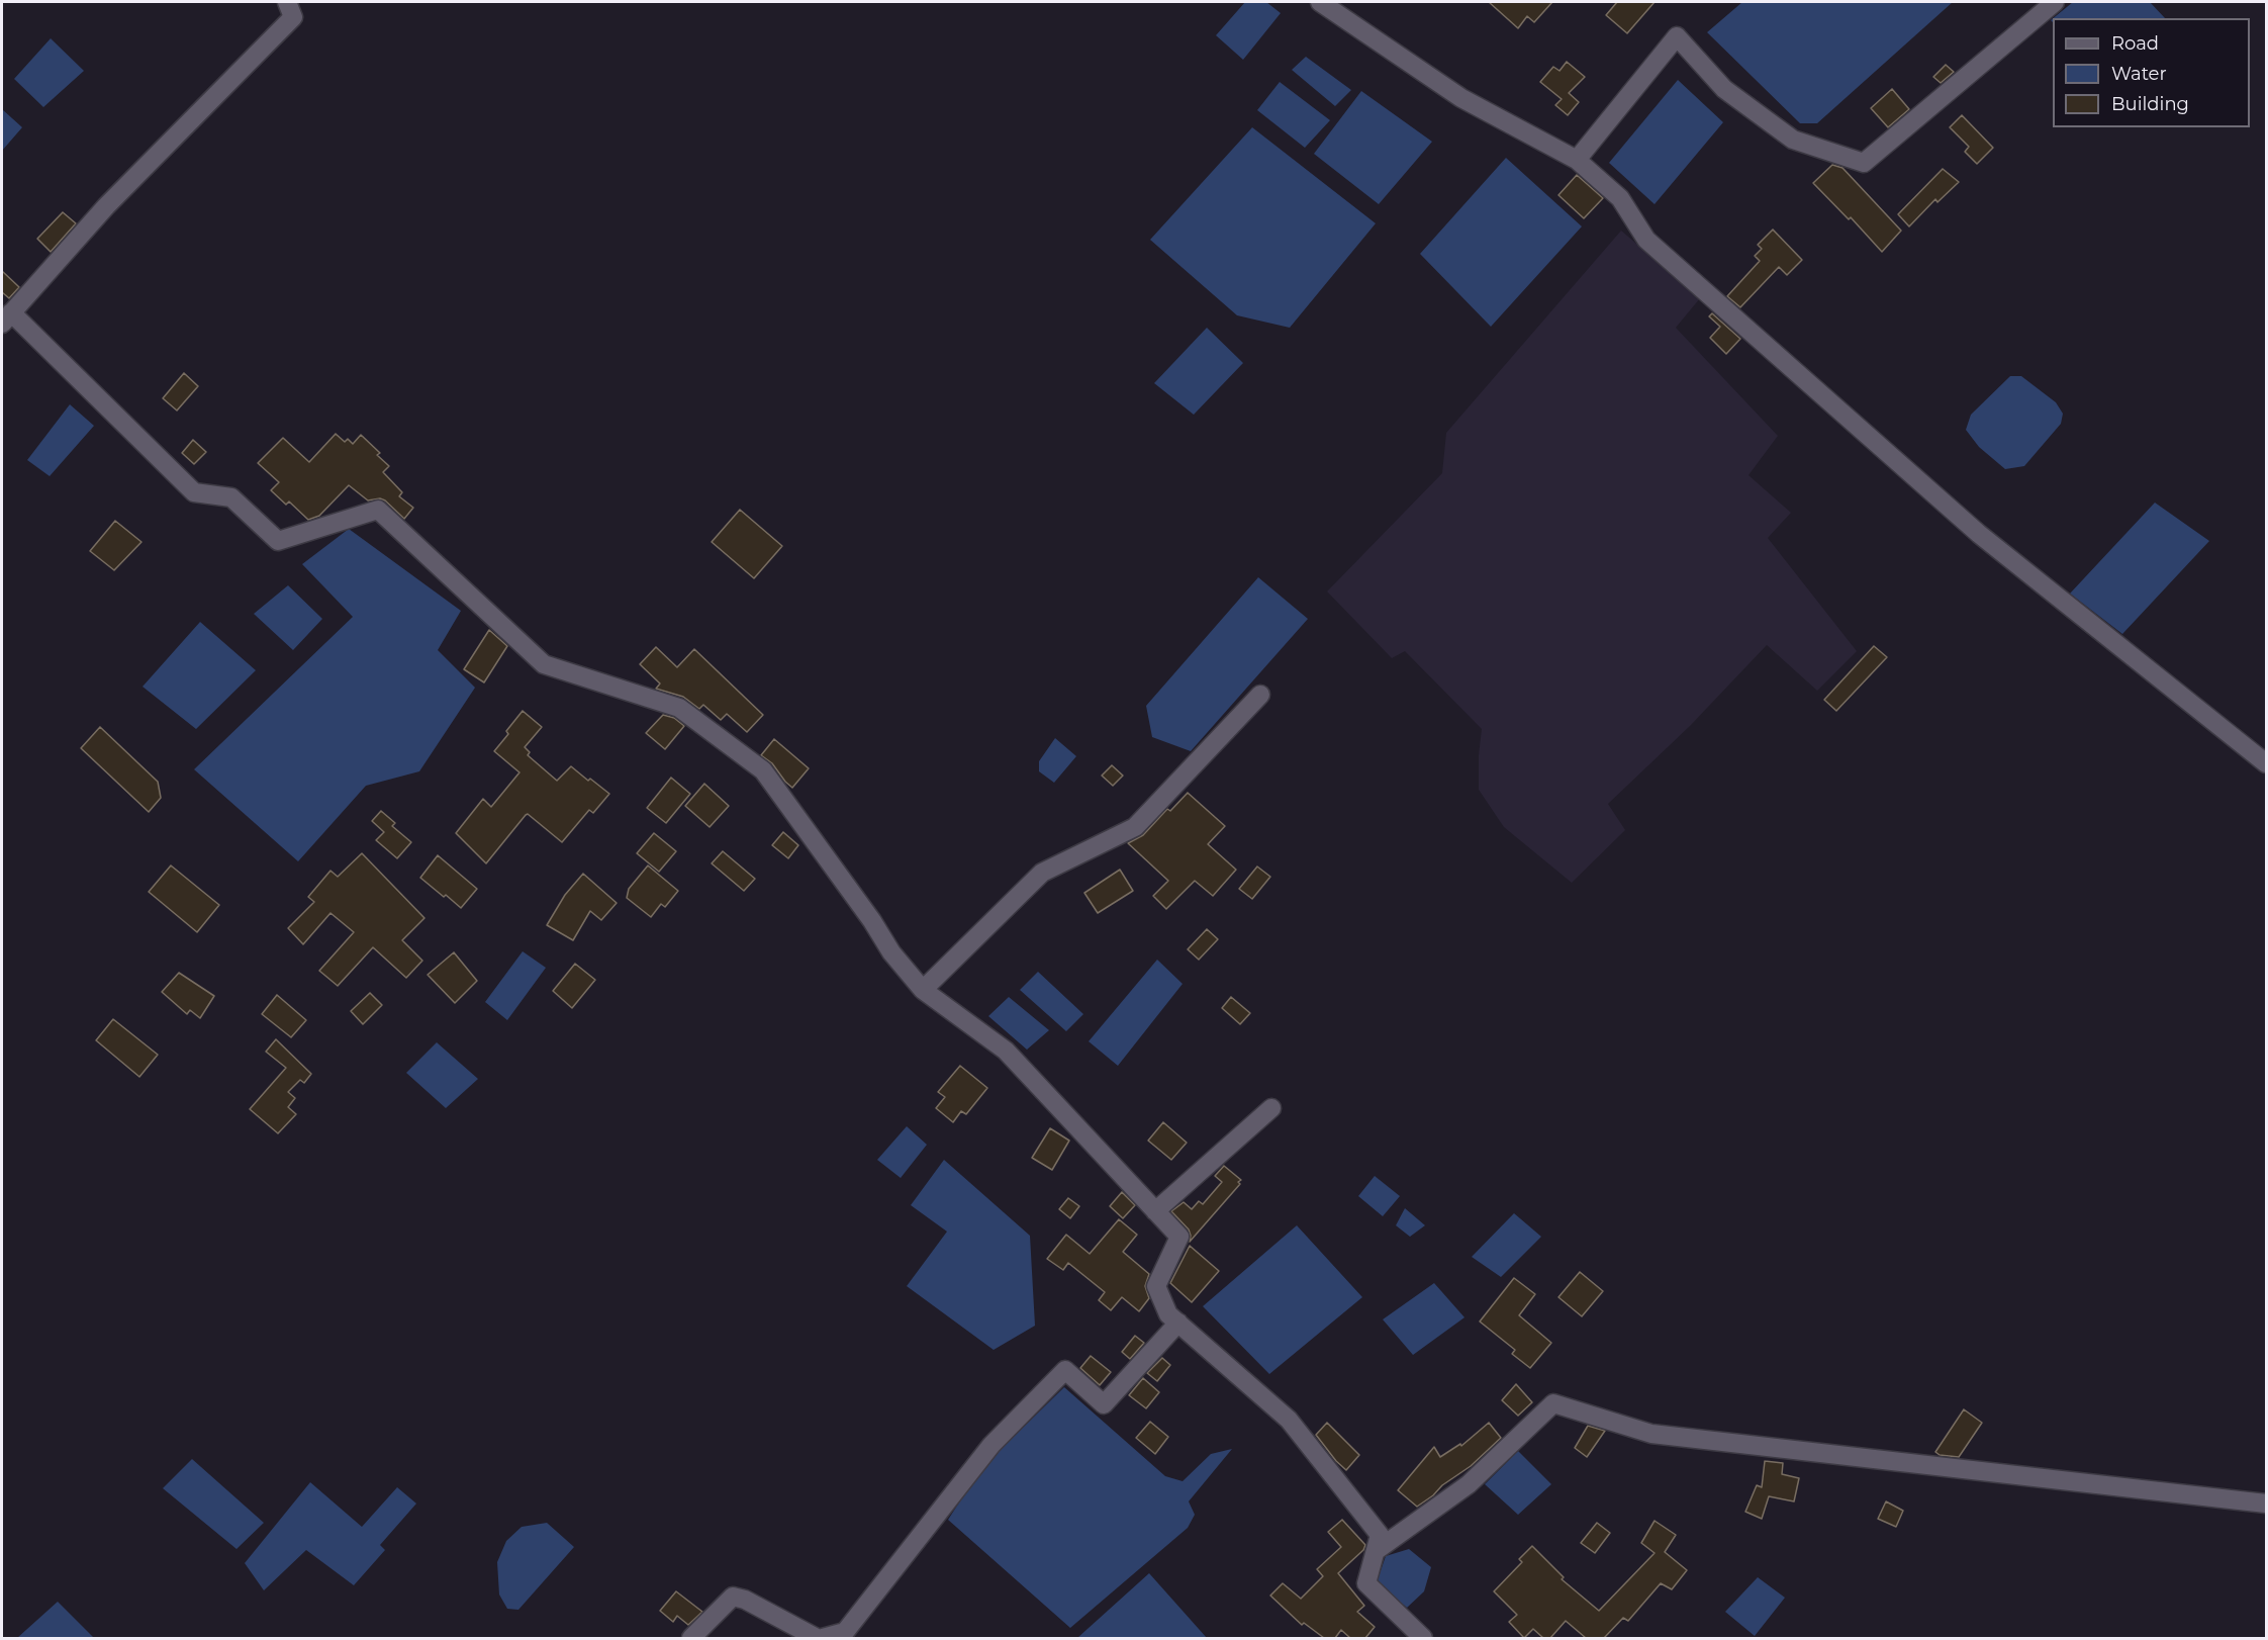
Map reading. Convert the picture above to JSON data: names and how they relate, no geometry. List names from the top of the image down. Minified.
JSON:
{"legend":["Road","Water","Building"]}
